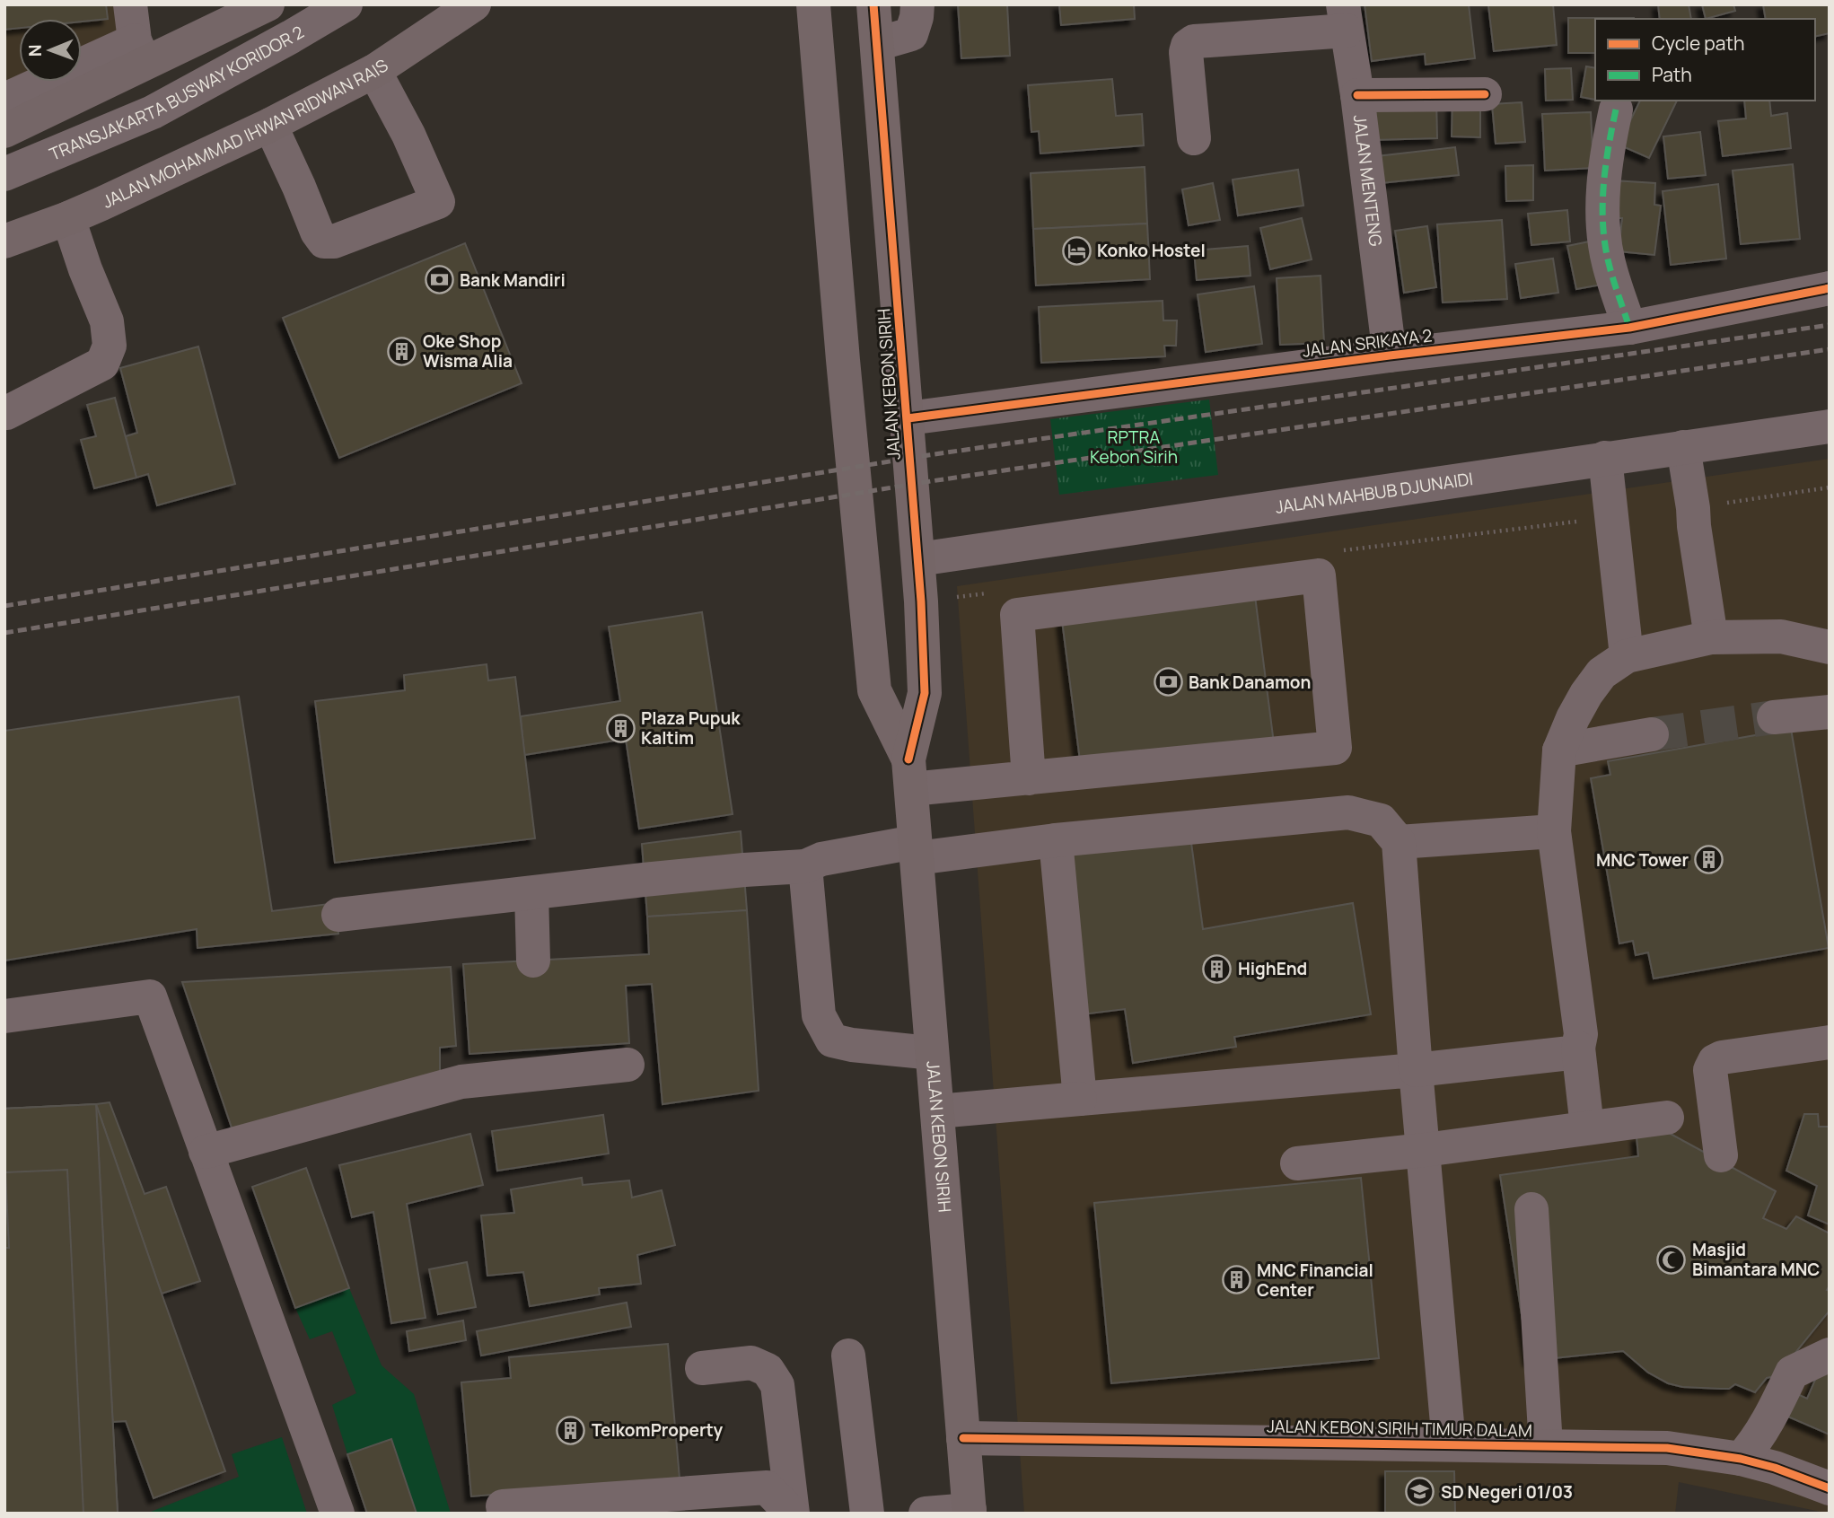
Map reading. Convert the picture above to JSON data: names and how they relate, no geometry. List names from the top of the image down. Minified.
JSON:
{"streets":{"main road":["JALAN MOHAMMAD IHWAN RIDWAN RAIS","JALAN KEBON SIRIH"],"street":["TRANSJAKARTA BUSWAY KORIDOR 2","JALAN MENTENG","JALAN SRIKAYA 2","JALAN MAHBUB DJUNAIDI","JALAN KEBON SIRIH TIMUR DALAM"]},"crossings":[["JALAN MENTENG","JALAN SRIKAYA 2"],["JALAN SRIKAYA 2","JALAN KEBON SIRIH"],["JALAN KEBON SIRIH","JALAN MAHBUB DJUNAIDI"],["JALAN KEBON SIRIH","JALAN KEBON SIRIH TIMUR DALAM"]],"parks":["RPTRA Kebon Sirih"],"places":{"hotel":["Konko Hostel"],"bank":["Bank Mandiri","Bank Danamon"],"building":["Oke Shop Wisma Alia","Plaza Pupuk Kaltim","MNC Tower","HighEnd","MNC Financial Center","TelkomProperty"],"mosque":["Masjid Bimantara MNC"],"school or university":["SD Negeri 01/03"]},"legend":["Cycle path","Path"],"north":"left"}
